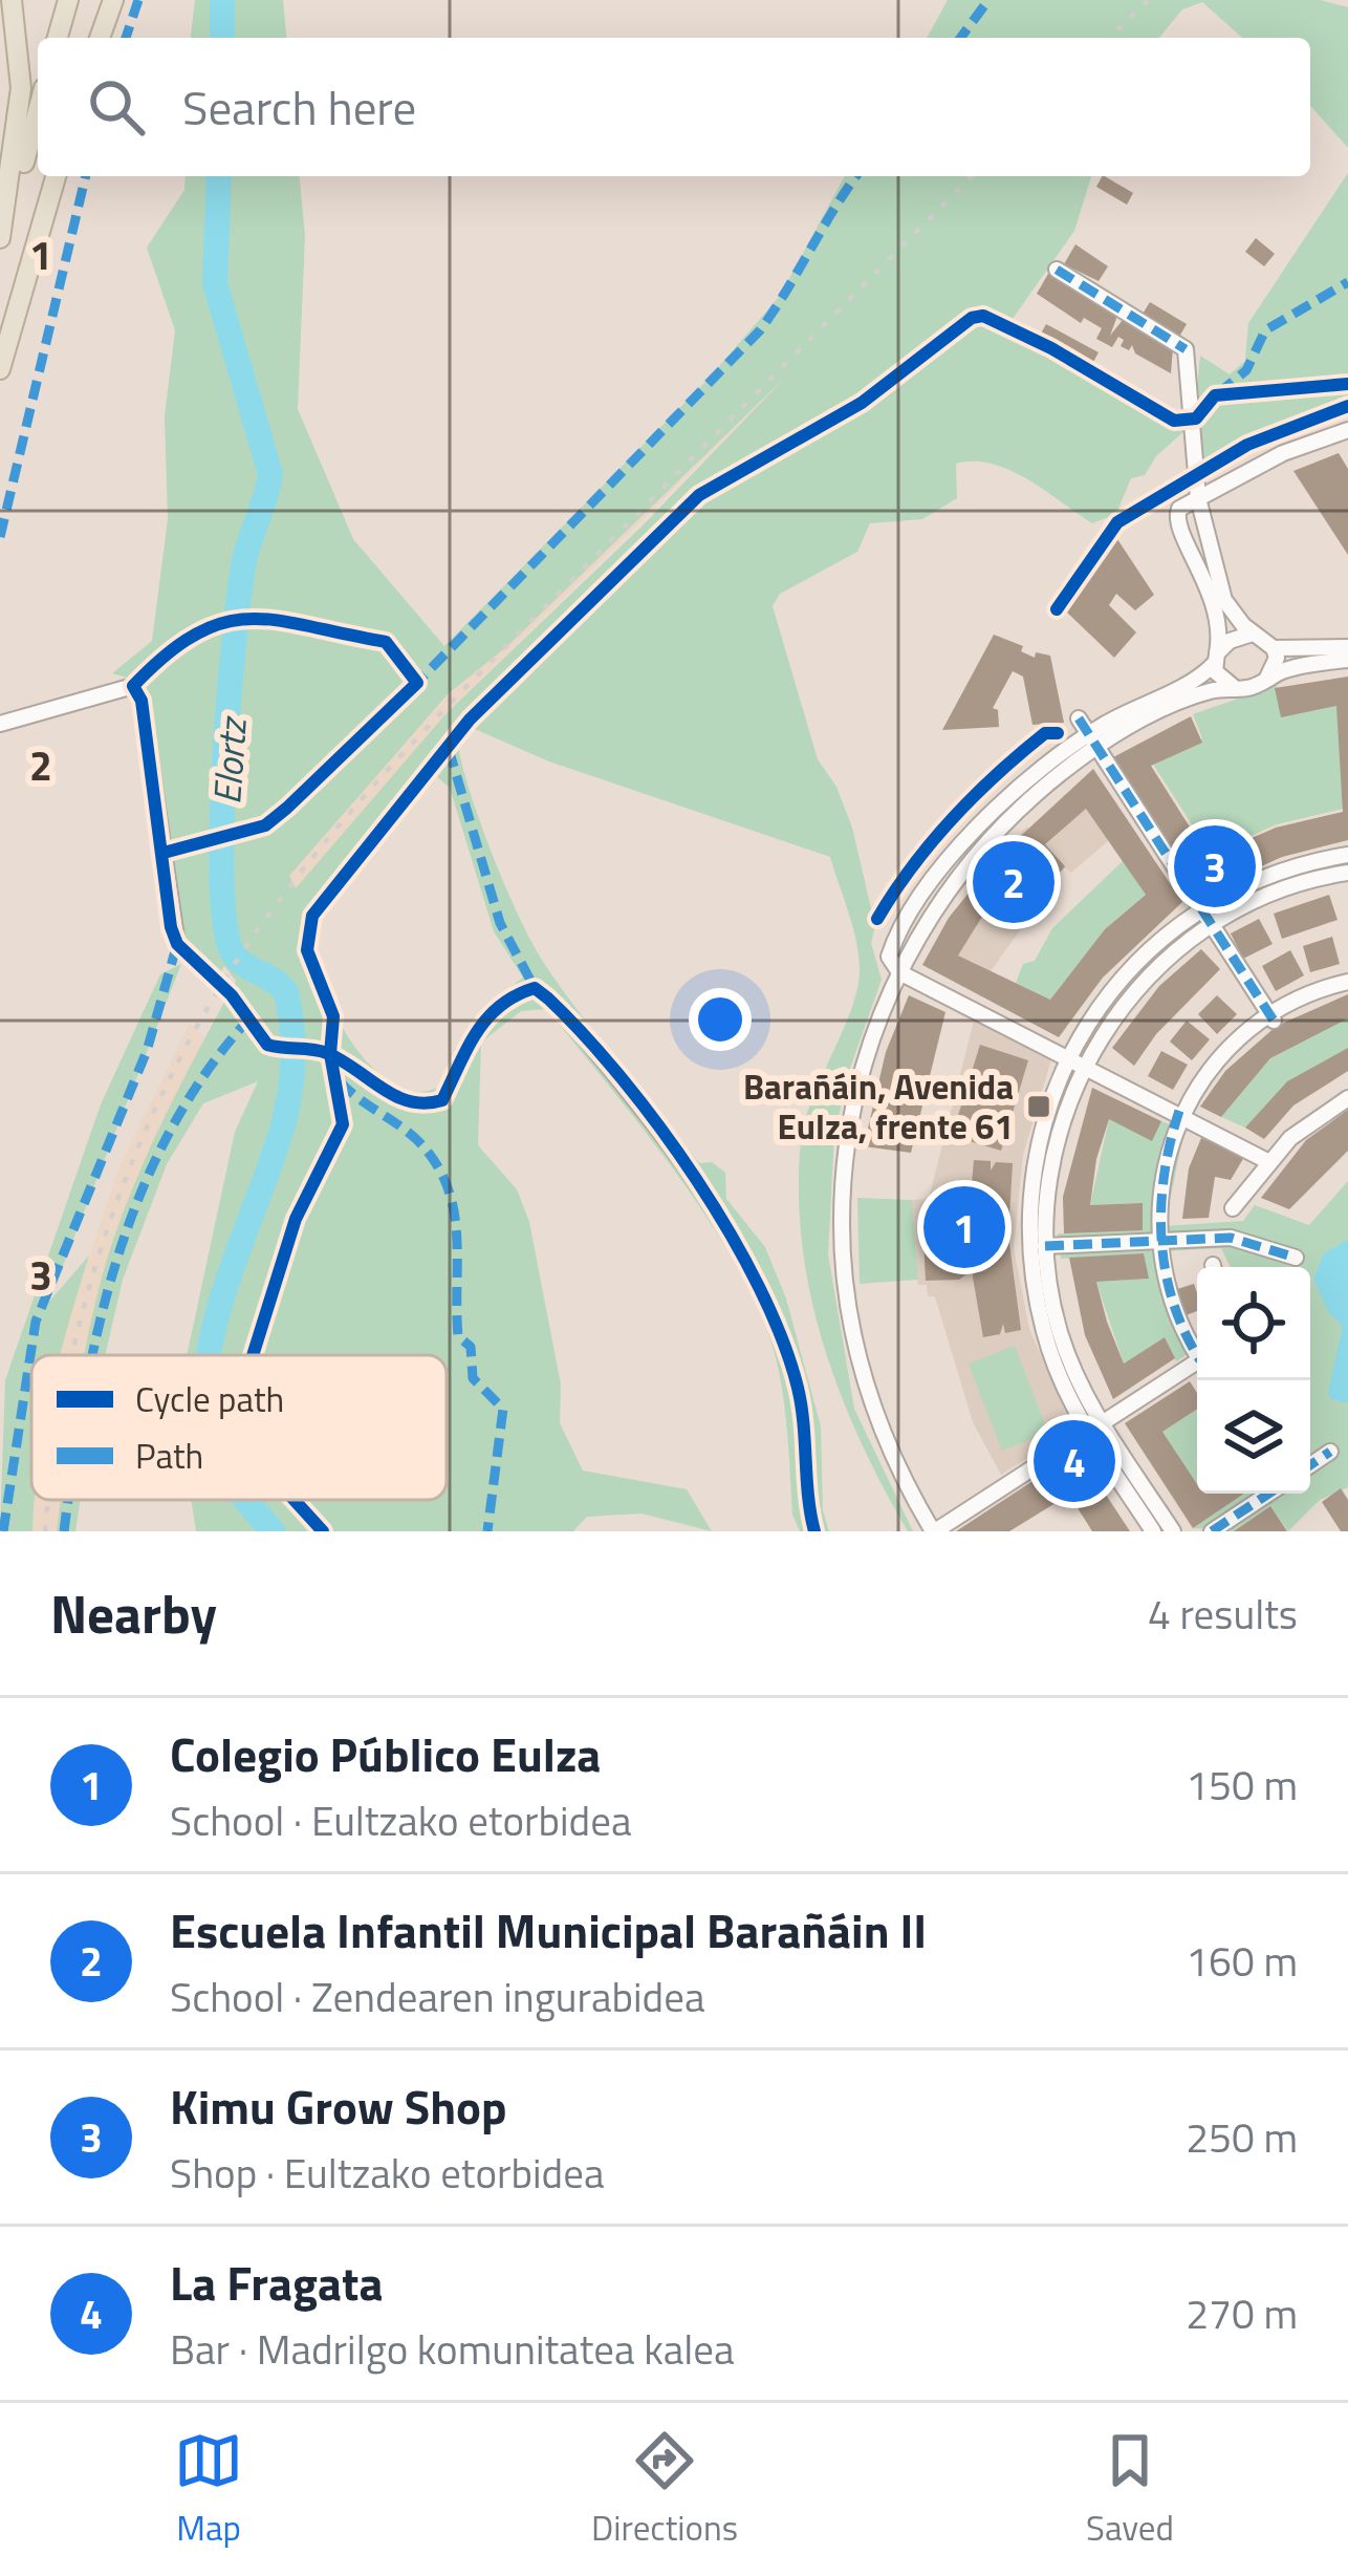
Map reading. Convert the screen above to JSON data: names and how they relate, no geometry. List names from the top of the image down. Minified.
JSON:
{"water":["Elortz"],"places":{"transit":["Barañáin, Avenida Eulza, frente 61"]},"legend":["Cycle path","Path"],"page":{"search":"Search here","pins":["3","2","1","4"],"heading":["Nearby","4 results"],"list":[{"mark":"1","name":"Colegio Público Eulza","note":"School · Eultzako etorbidea","value":"150 m"},{"mark":"2","name":"Escuela Infantil Municipal Barañáin II","note":"School · Zendearen ingurabidea","value":"160 m"},{"mark":"3","name":"Kimu Grow Shop","note":"Shop · Eultzako etorbidea","value":"250 m"},{"mark":"4","name":"La Fragata","note":"Bar · Madrilgo komunitatea kalea","value":"270 m"}],"nav":["Map","Directions","Saved"]},"grid":{"rows":["1","2","3"]}}
